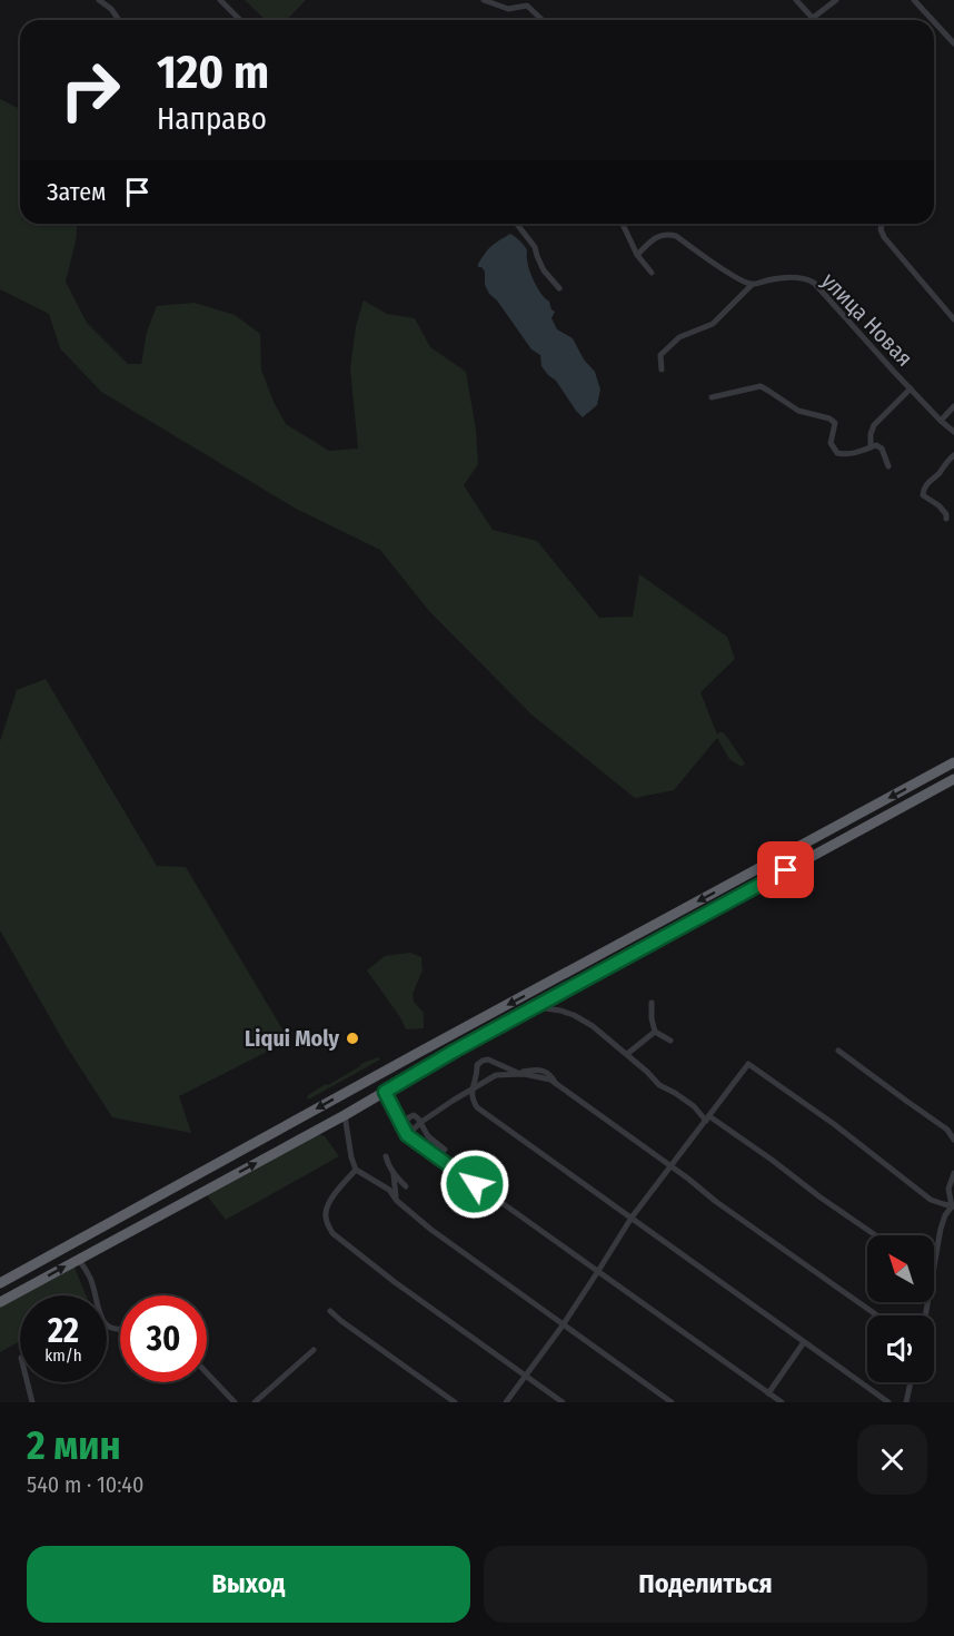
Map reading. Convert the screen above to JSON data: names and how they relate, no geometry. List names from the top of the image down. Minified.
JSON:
{"streets":{"street":["улица Новая"]},"places":["Liqui Moly"],"north":"top left","page":{"turn":["120 m","Направо"],"then":"Затем","speed":"22 km/h","limit":"30","heading":["2 мин","540 m · 10:40"],"buttons":["Выход","Поделиться"]}}
